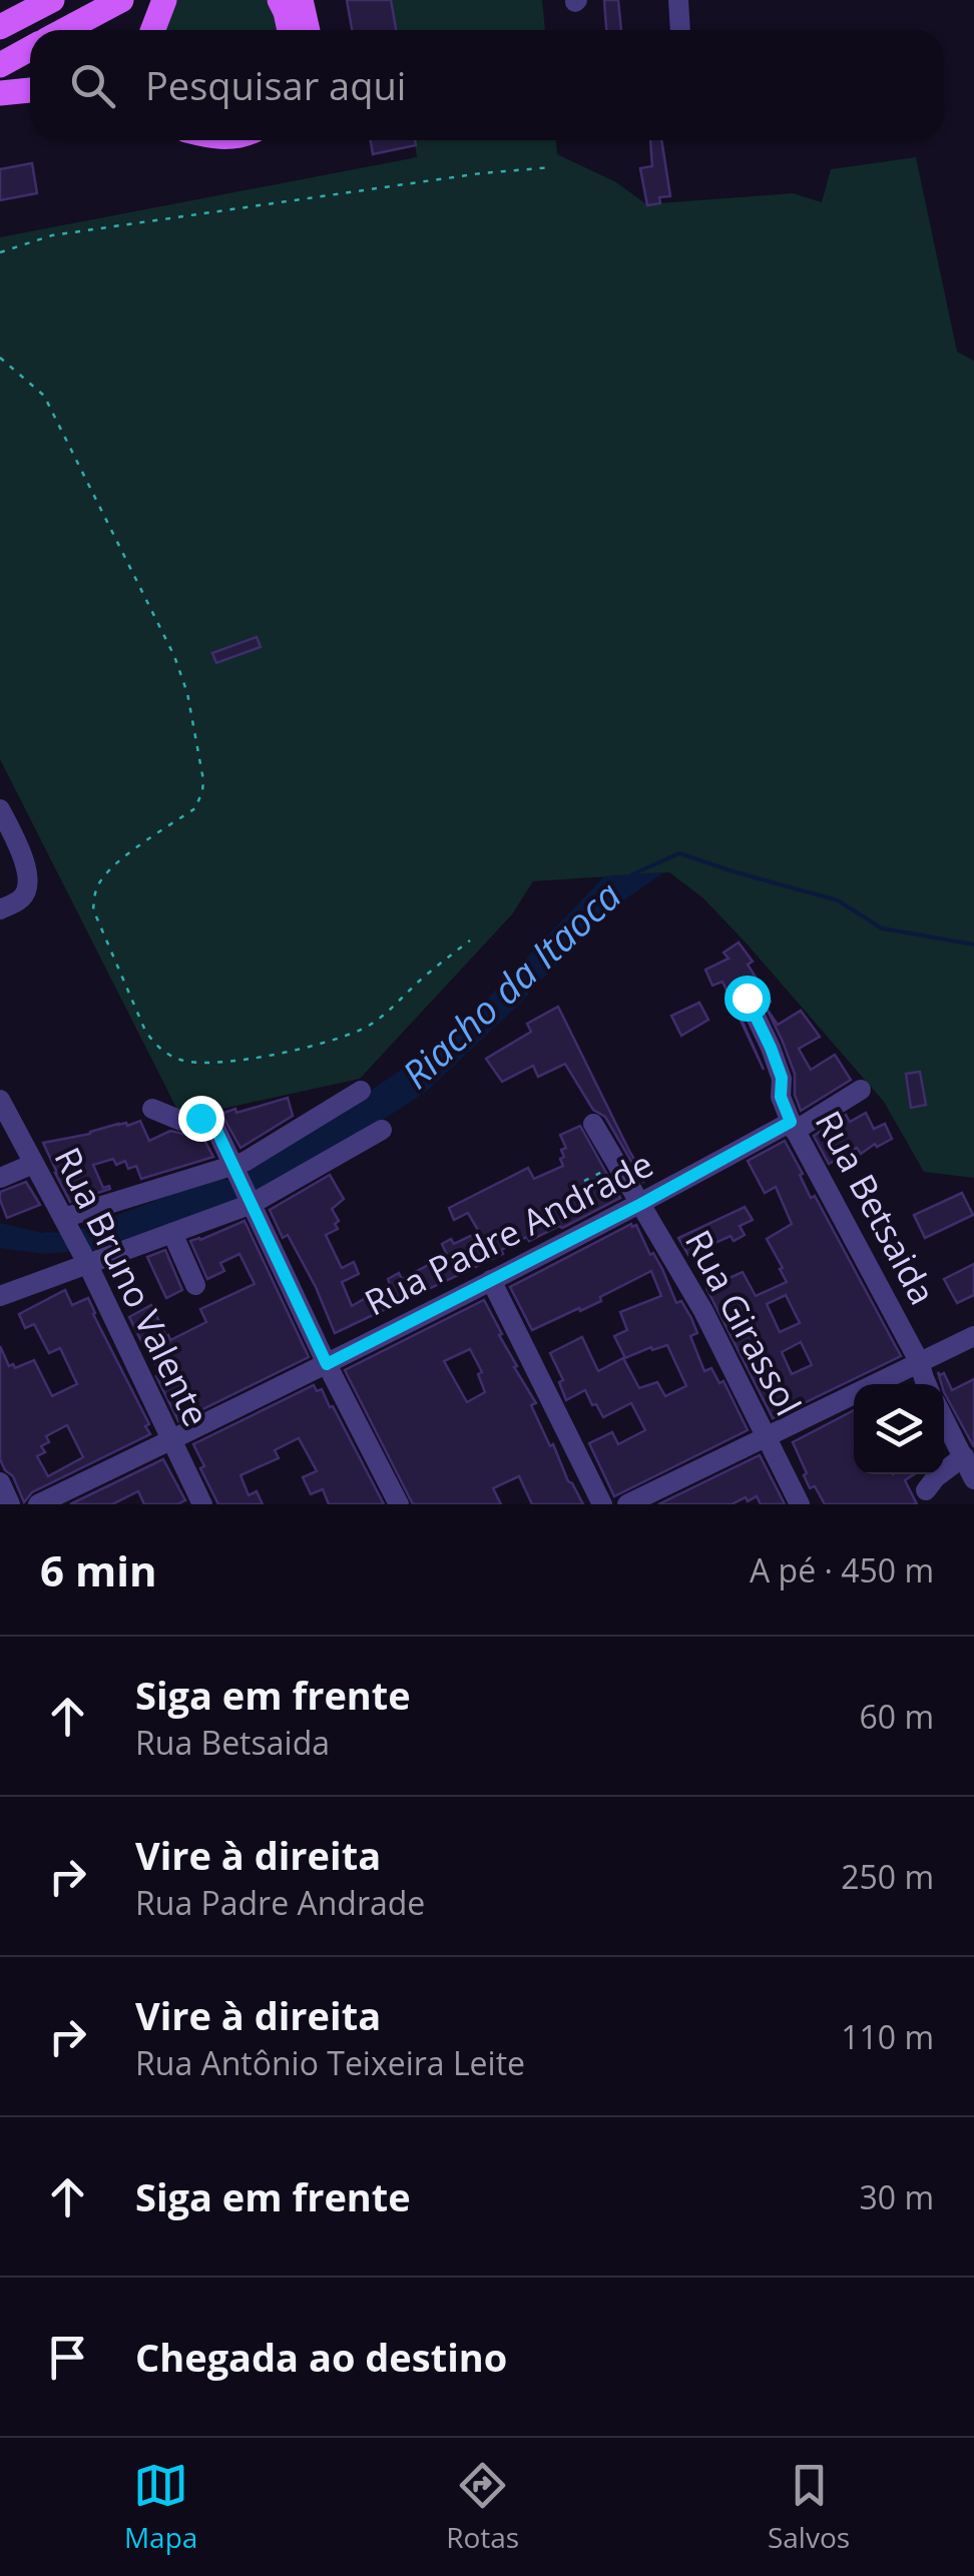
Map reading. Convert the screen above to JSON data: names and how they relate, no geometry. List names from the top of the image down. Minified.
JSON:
{"streets":{"street":["Rua Betsaida","Rua Padre Andrade","Rua Bruno Valente","Rua Girassol"]},"crossings":[["Rua Betsaida","Rua Padre Andrade"],["Rua Padre Andrade","Rua Bruno Valente"],["Rua Padre Andrade","Rua Girassol"]],"water":["Riacho da Itaoca"],"page":{"search":"Pesquisar aqui","heading":["6 min","A pé · 450 m"],"list":[["Siga em frente","Rua Betsaida","60 m"],["Vire à direita","Rua Padre Andrade","250 m"],["Vire à direita","Rua Antônio Teixeira Leite","110 m"],["Siga em frente","30 m"],"Chegada ao destino"],"nav":["Mapa","Rotas","Salvos"]}}
